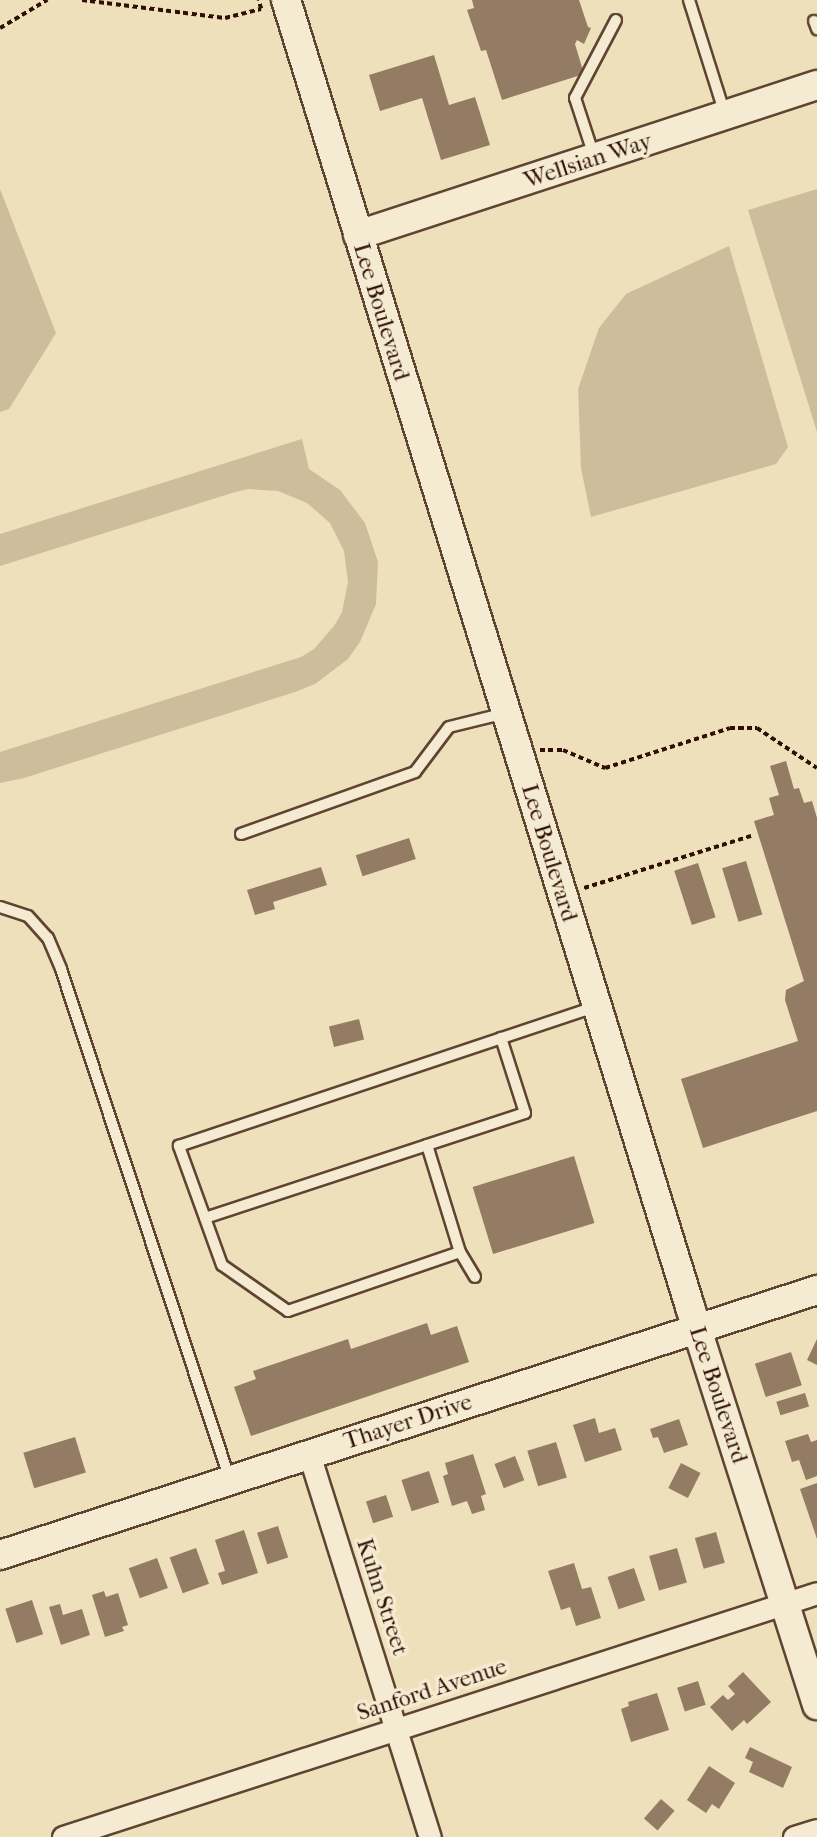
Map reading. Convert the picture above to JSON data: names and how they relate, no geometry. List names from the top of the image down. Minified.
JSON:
{"streets":{"street":["Wellsian Way","Lee Boulevard","Thayer Drive","Kuhn Street","Sanford Avenue"]},"crossings":[["Wellsian Way","Lee Boulevard"],["Lee Boulevard","Thayer Drive"],["Lee Boulevard","Sanford Avenue"],["Thayer Drive","Kuhn Street"],["Kuhn Street","Sanford Avenue"]]}
